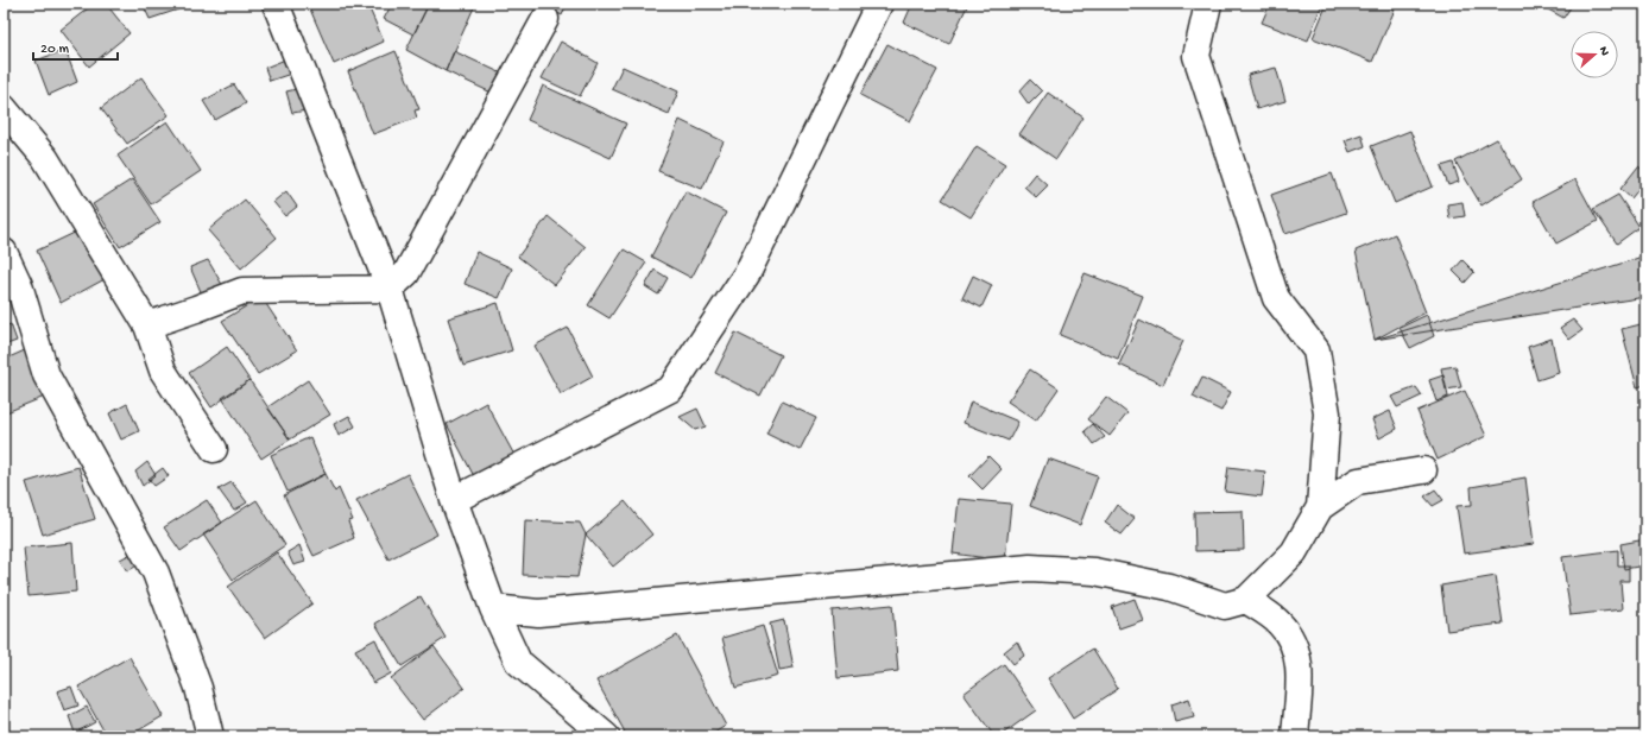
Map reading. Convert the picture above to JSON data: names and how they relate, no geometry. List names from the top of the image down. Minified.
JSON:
{"scale_bar":"20 m","north":"right"}
